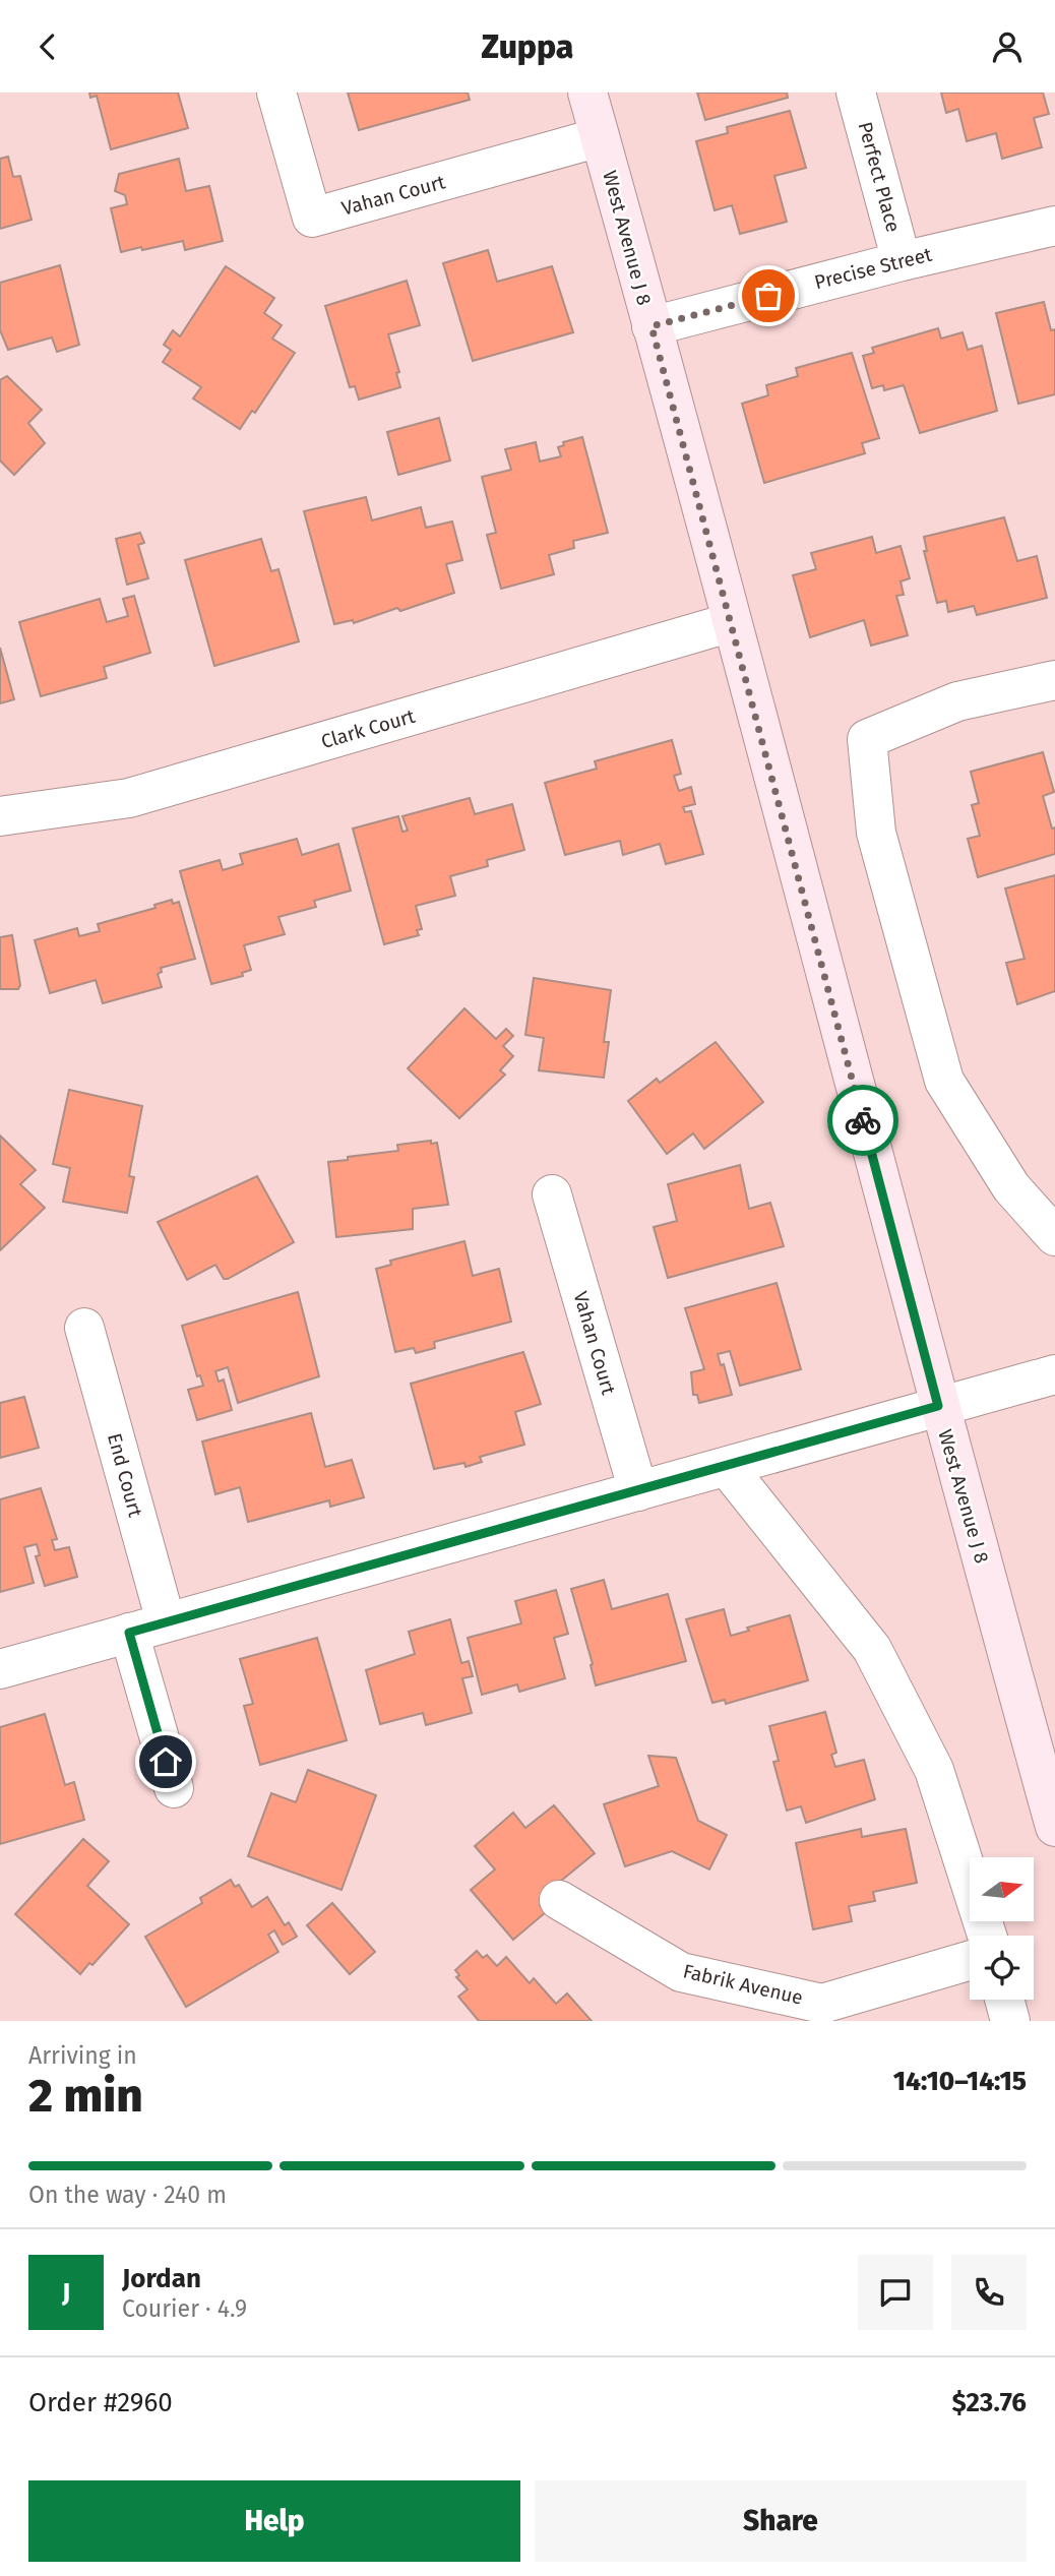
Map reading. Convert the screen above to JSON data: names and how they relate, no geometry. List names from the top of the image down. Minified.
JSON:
{"streets":{"street":["Perfect Place","Vahan Court","West Avenue J 8","Precise Street","Clark Court","End Court","Fabrik Avenue"]},"crossings":[["Perfect Place","Precise Street"],["Vahan Court","West Avenue J 8"],["West Avenue J 8","Precise Street"],["West Avenue J 8","Clark Court"]],"north":"right","page":{"header":"Zuppa","heading":["2 min","Arriving in","14:10–14:15"],"panel":["Jordan","Courier · 4.9","Order #2960","$23.76"],"bar":"On the way · 240 m","round":"J","buttons":["Help","Share"]}}
